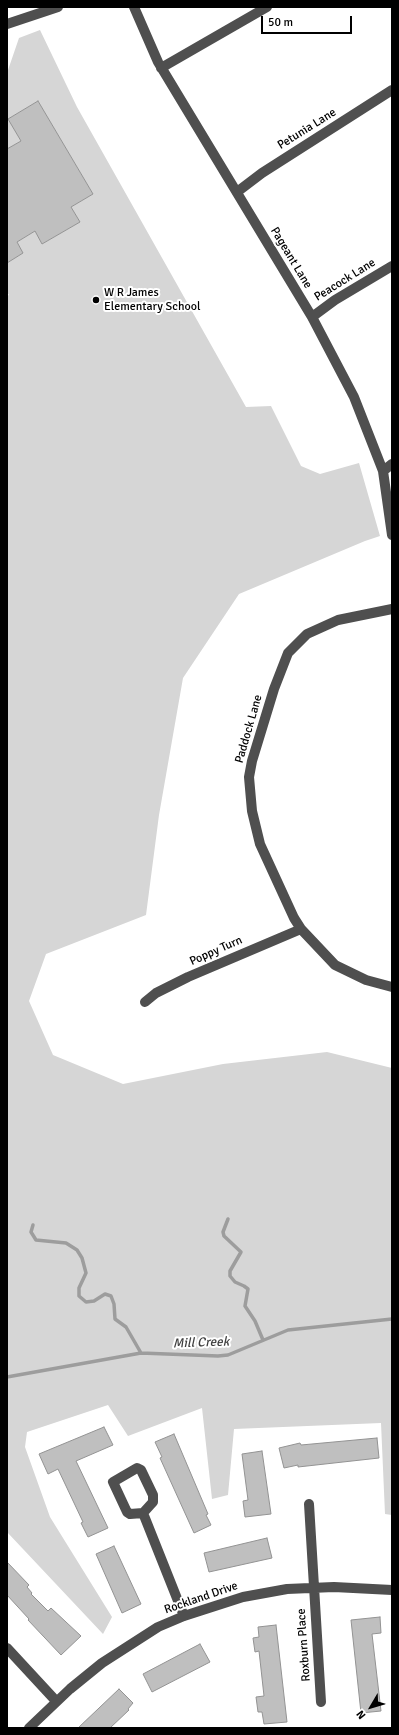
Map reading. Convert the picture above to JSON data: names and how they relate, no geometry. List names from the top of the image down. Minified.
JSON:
{"streets":{"street":["Petunia Lane","Pageant Lane","Peacock Lane","Paddock Lane","Poppy Turn","Rockland Drive","Roxburn Place"]},"crossings":[["Petunia Lane","Pageant Lane"],["Pageant Lane","Peacock Lane"],["Paddock Lane","Poppy Turn"],["Rockland Drive","Roxburn Place"]],"water":["Mill Creek"],"places":["W R James Elementary School"],"scale_bar":"50 m","north":"bottom left"}
